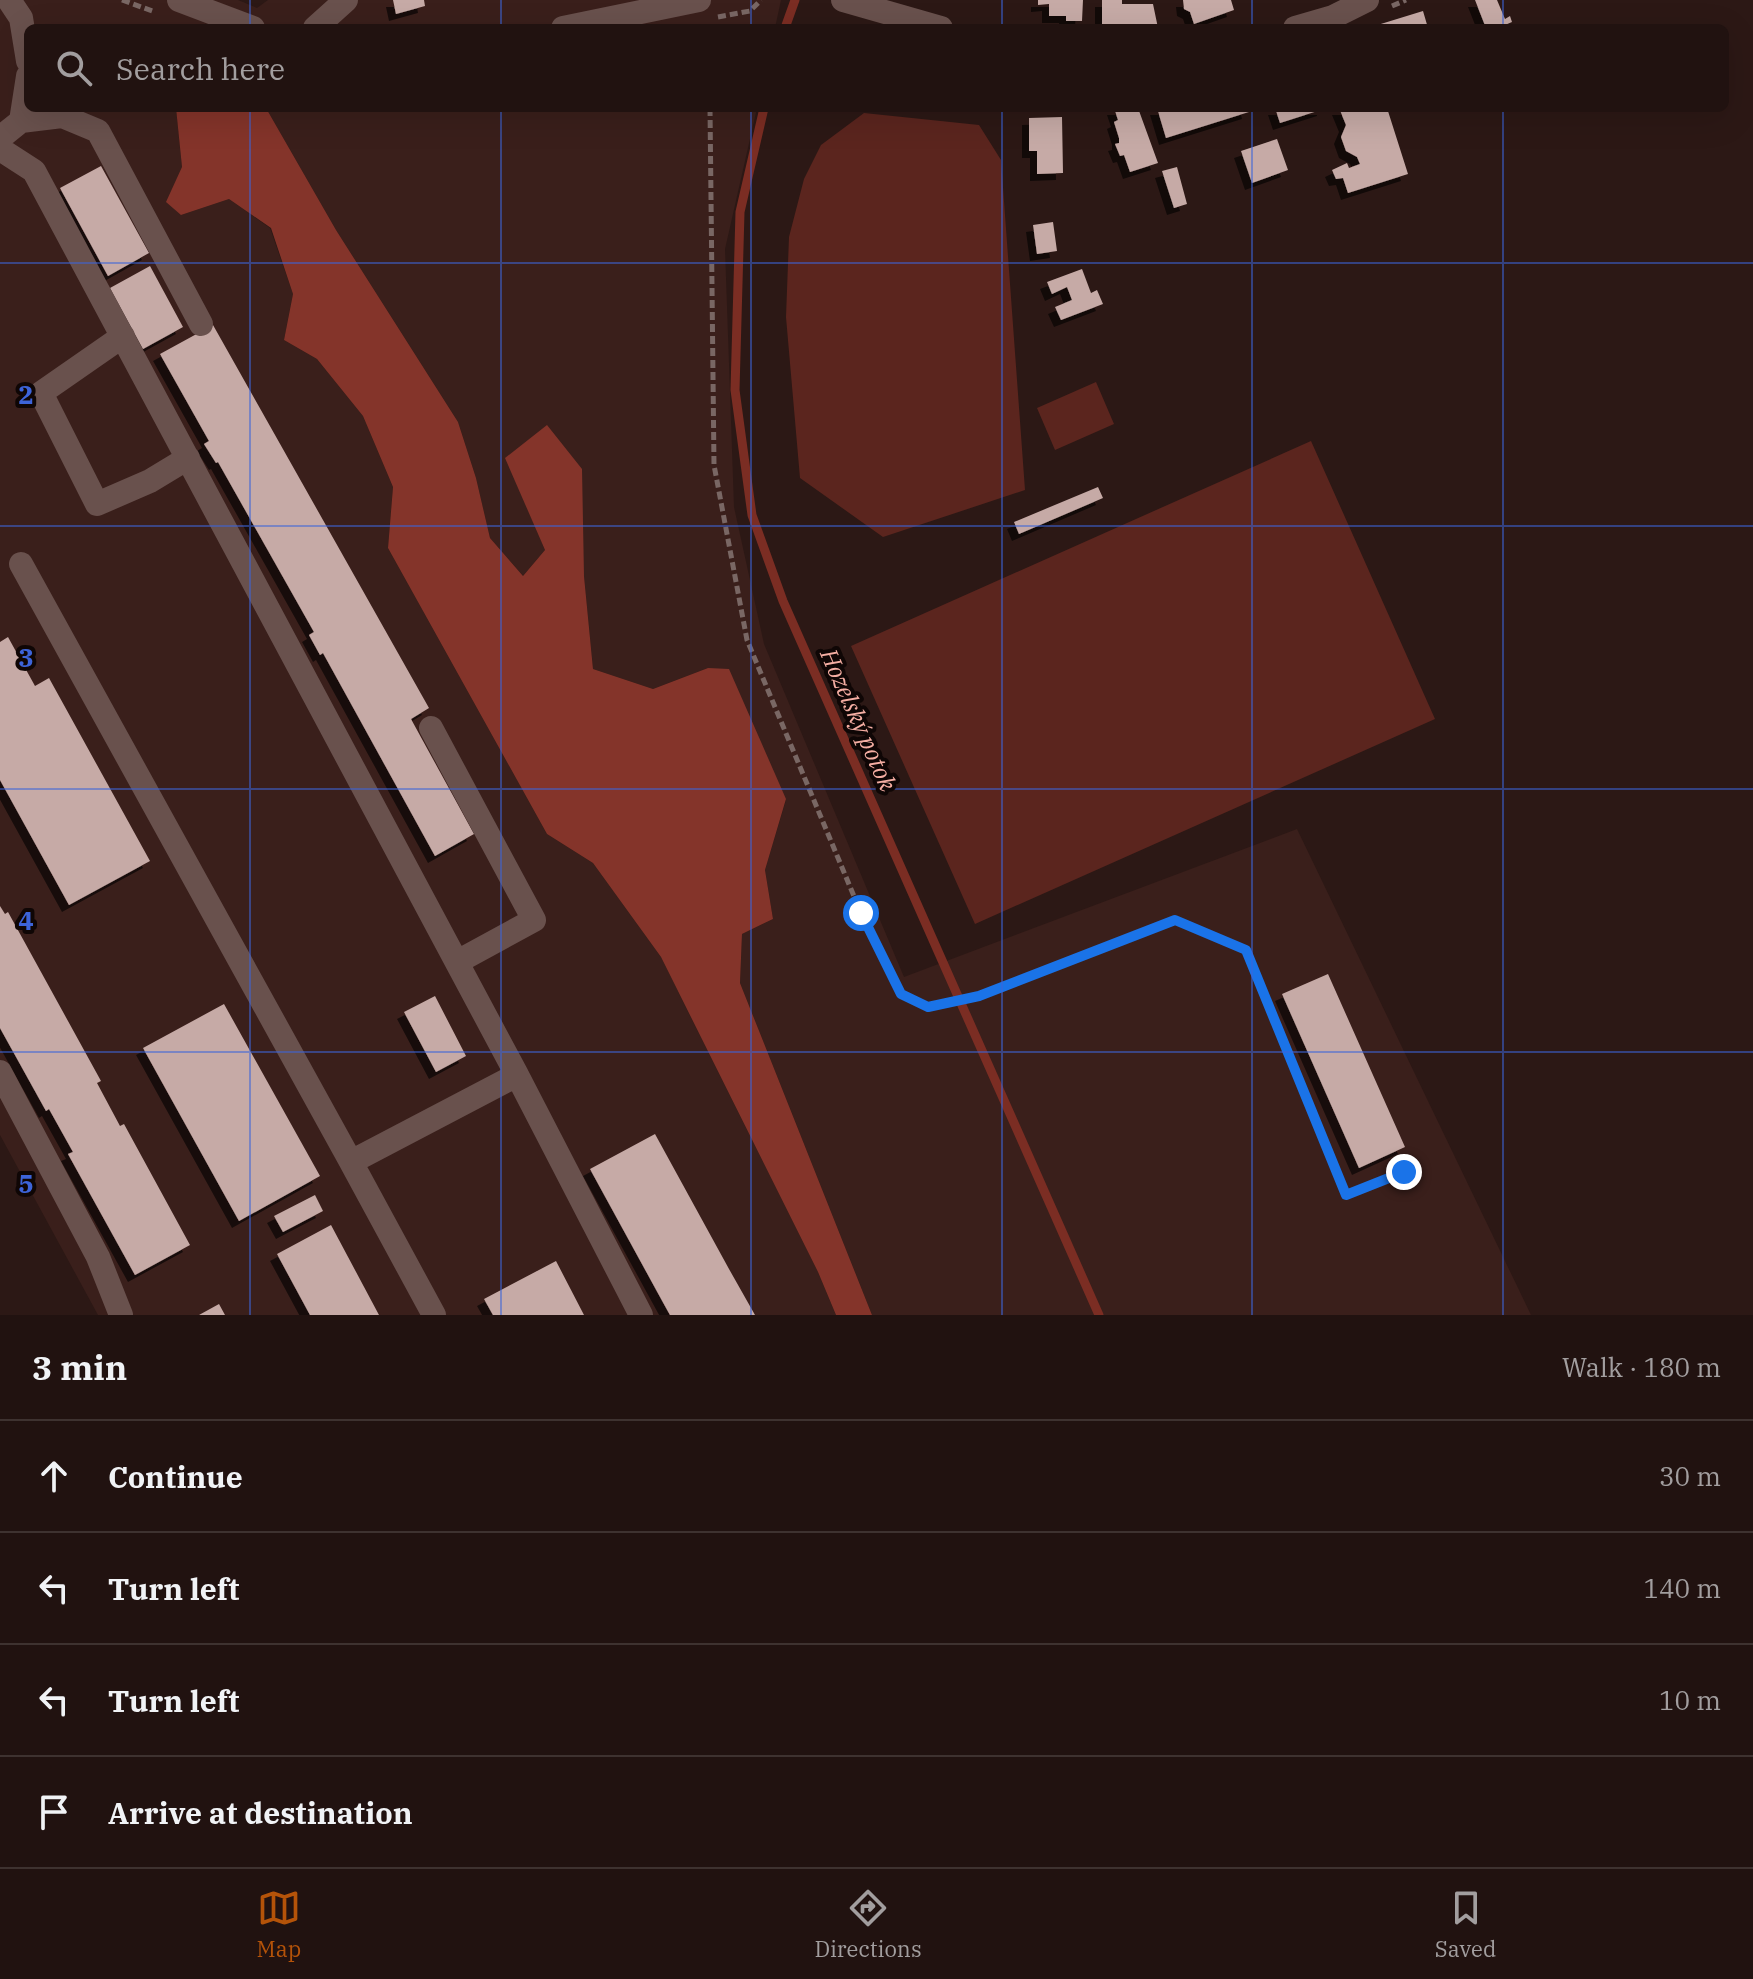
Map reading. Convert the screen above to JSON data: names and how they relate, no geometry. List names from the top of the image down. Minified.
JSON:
{"water":["Hozelský potok"],"page":{"search":"Search here","heading":["3 min","Walk · 180 m"],"list":[["Continue","30 m"],["Turn left","140 m"],["Turn left","10 m"],"Arrive at destination"],"nav":["Map","Directions","Saved"]},"grid":{"rows":["2","3","4","5"]}}
